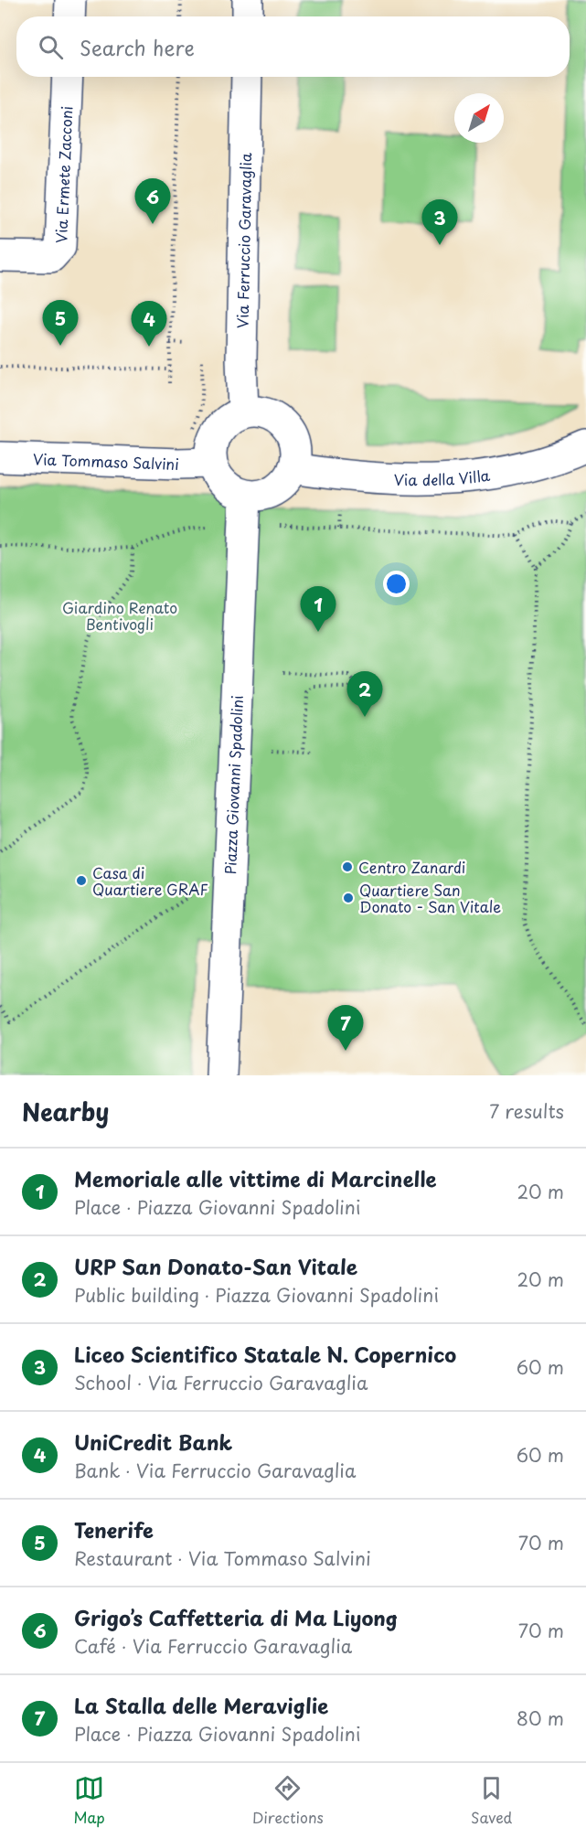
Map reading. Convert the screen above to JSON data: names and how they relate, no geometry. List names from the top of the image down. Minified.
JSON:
{"streets":{"street":["Via Ermete Zacconi","Via Ferruccio Garavaglia","Via Tommaso Salvini","Via della Villa","Piazza Giovanni Spadolini"]},"crossings":[["Via Ferruccio Garavaglia","Via Tommaso Salvini"],["Via Ferruccio Garavaglia","Via della Villa"],["Via Ferruccio Garavaglia","Piazza Giovanni Spadolini"],["Via Tommaso Salvini","Via della Villa"],["Via Tommaso Salvini","Piazza Giovanni Spadolini"],["Via della Villa","Piazza Giovanni Spadolini"]],"parks":["Giardino Renato Bentivogli"],"places":["Centro Zanardi","Casa di Quartiere GRAF","Quartiere San Donato - San Vitale"],"north":"top right","page":{"search":"Search here","pins":["6","3","5","4","1","2","7"],"heading":["Nearby","7 results"],"list":[{"mark":"1","name":"Memoriale alle vittime di Marcinelle","note":"Place · Piazza Giovanni Spadolini","value":"20 m"},{"mark":"2","name":"URP San Donato-San Vitale","note":"Public building · Piazza Giovanni Spadolini","value":"20 m"},{"mark":"3","name":"Liceo Scientifico Statale N. Copernico","note":"School · Via Ferruccio Garavaglia","value":"60 m"},{"mark":"4","name":"UniCredit Bank","note":"Bank · Via Ferruccio Garavaglia","value":"60 m"},{"mark":"5","name":"Tenerife","note":"Restaurant · Via Tommaso Salvini","value":"70 m"},{"mark":"6","name":"Grigo’s Caffetteria di Ma Liyong","note":"Café · Via Ferruccio Garavaglia","value":"70 m"},{"mark":"7","name":"La Stalla delle Meraviglie","note":"Place · Piazza Giovanni Spadolini","value":"80 m"}],"nav":["Map","Directions","Saved"]}}
